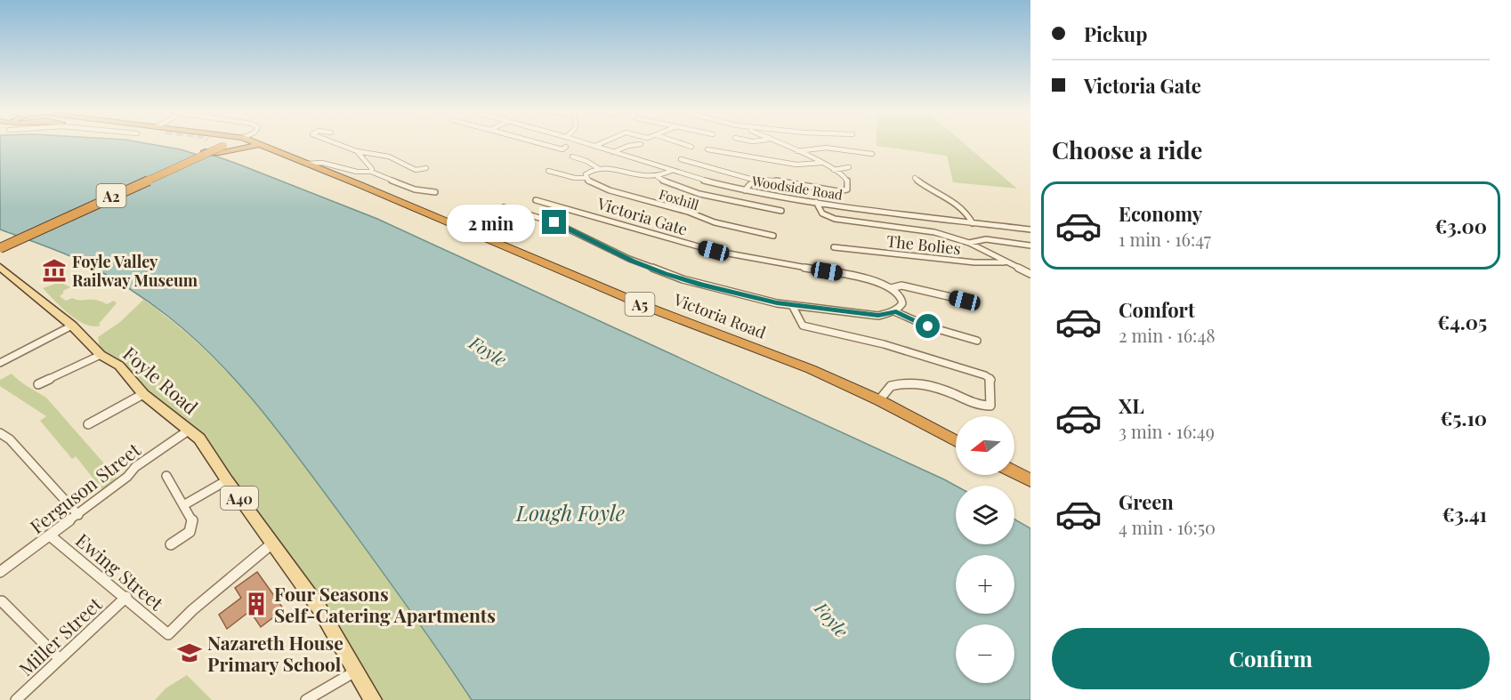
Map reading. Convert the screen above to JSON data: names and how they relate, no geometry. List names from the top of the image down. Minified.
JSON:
{"streets":{"highway":["A2","A5","Victoria Road"],"main road":["Foyle Road","A40"],"street":["Woodside Road","Foxhill","Victoria Gate","The Bolies","Ferguson Street","Ewing Street","Miller Street"]},"crossings":[["Woodside Road","Foxhill"],["Woodside Road","The Bolies"],["Foyle Road","Ferguson Street"],["Foyle Road","Ewing Street"],["Ferguson Street","Ewing Street"],["Ewing Street","Miller Street"]],"water":["Foyle","Lough Foyle"],"places":{"museum":["Foyle Valley Railway Museum"],"building":["Four Seasons Self-Catering Apartments"],"school or university":["Nazareth House Primary School"]},"north":"left","page":{"banner":["Pickup","Victoria Gate"],"heading":"Choose a ride","list":[{"name":"Economy","note":"1 min · 16:47","value":"€3.00"},{"name":"Comfort","note":"2 min · 16:48","value":"€4.05"},{"name":"XL","note":"3 min · 16:49","value":"€5.10"},{"name":"Green","note":"4 min · 16:50","value":"€3.41"}],"bubble":"2 min","map_buttons":["+","−"],"buttons":"Confirm"}}
